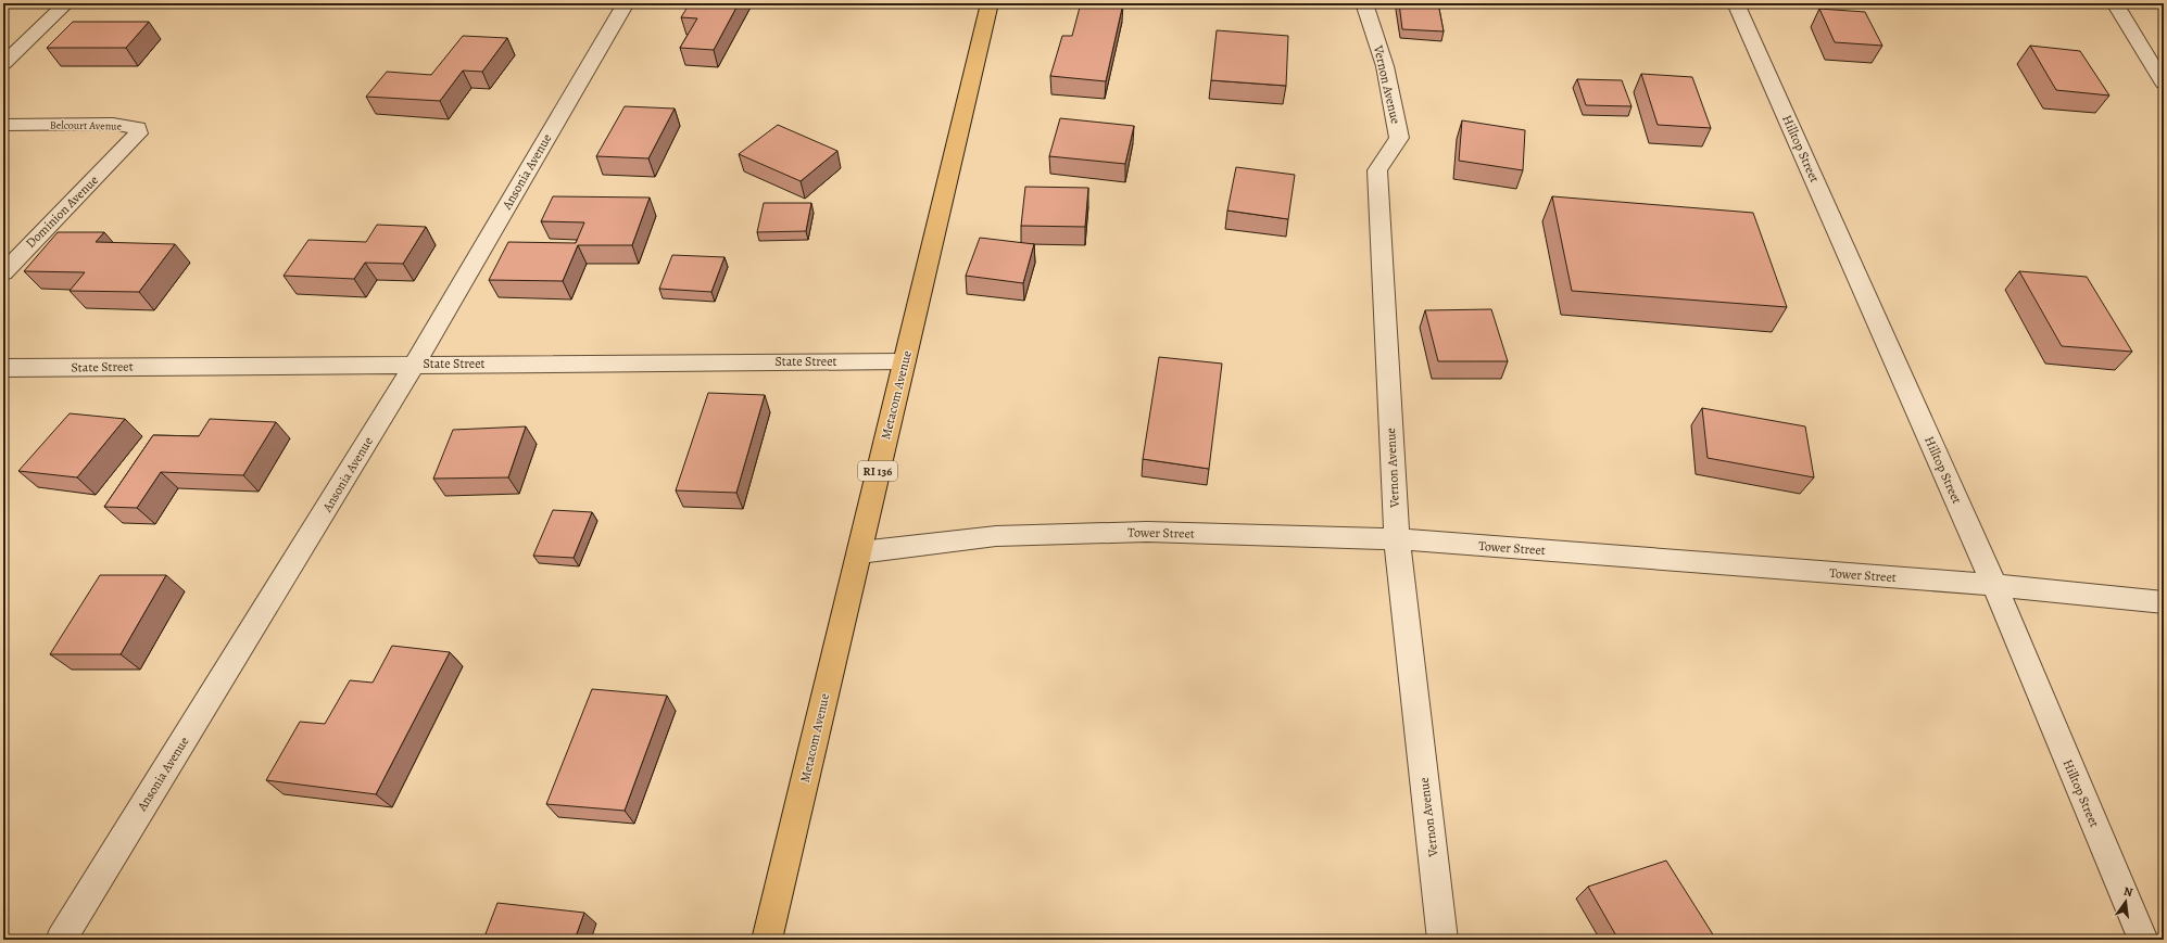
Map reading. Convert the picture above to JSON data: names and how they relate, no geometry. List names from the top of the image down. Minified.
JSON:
{"streets":{"main road":["Metacom Avenue","RI 136"],"street":["Vernon Avenue","Belcourt Avenue","Hilltop Street","Ansonia Avenue","Dominion Avenue","State Street","Tower Street"]},"crossings":[["Vernon Avenue","Tower Street"],["Belcourt Avenue","Dominion Avenue"],["Hilltop Street","Tower Street"],["Ansonia Avenue","State Street"],["State Street","Metacom Avenue"],["Metacom Avenue","Tower Street"]],"north":"top"}
